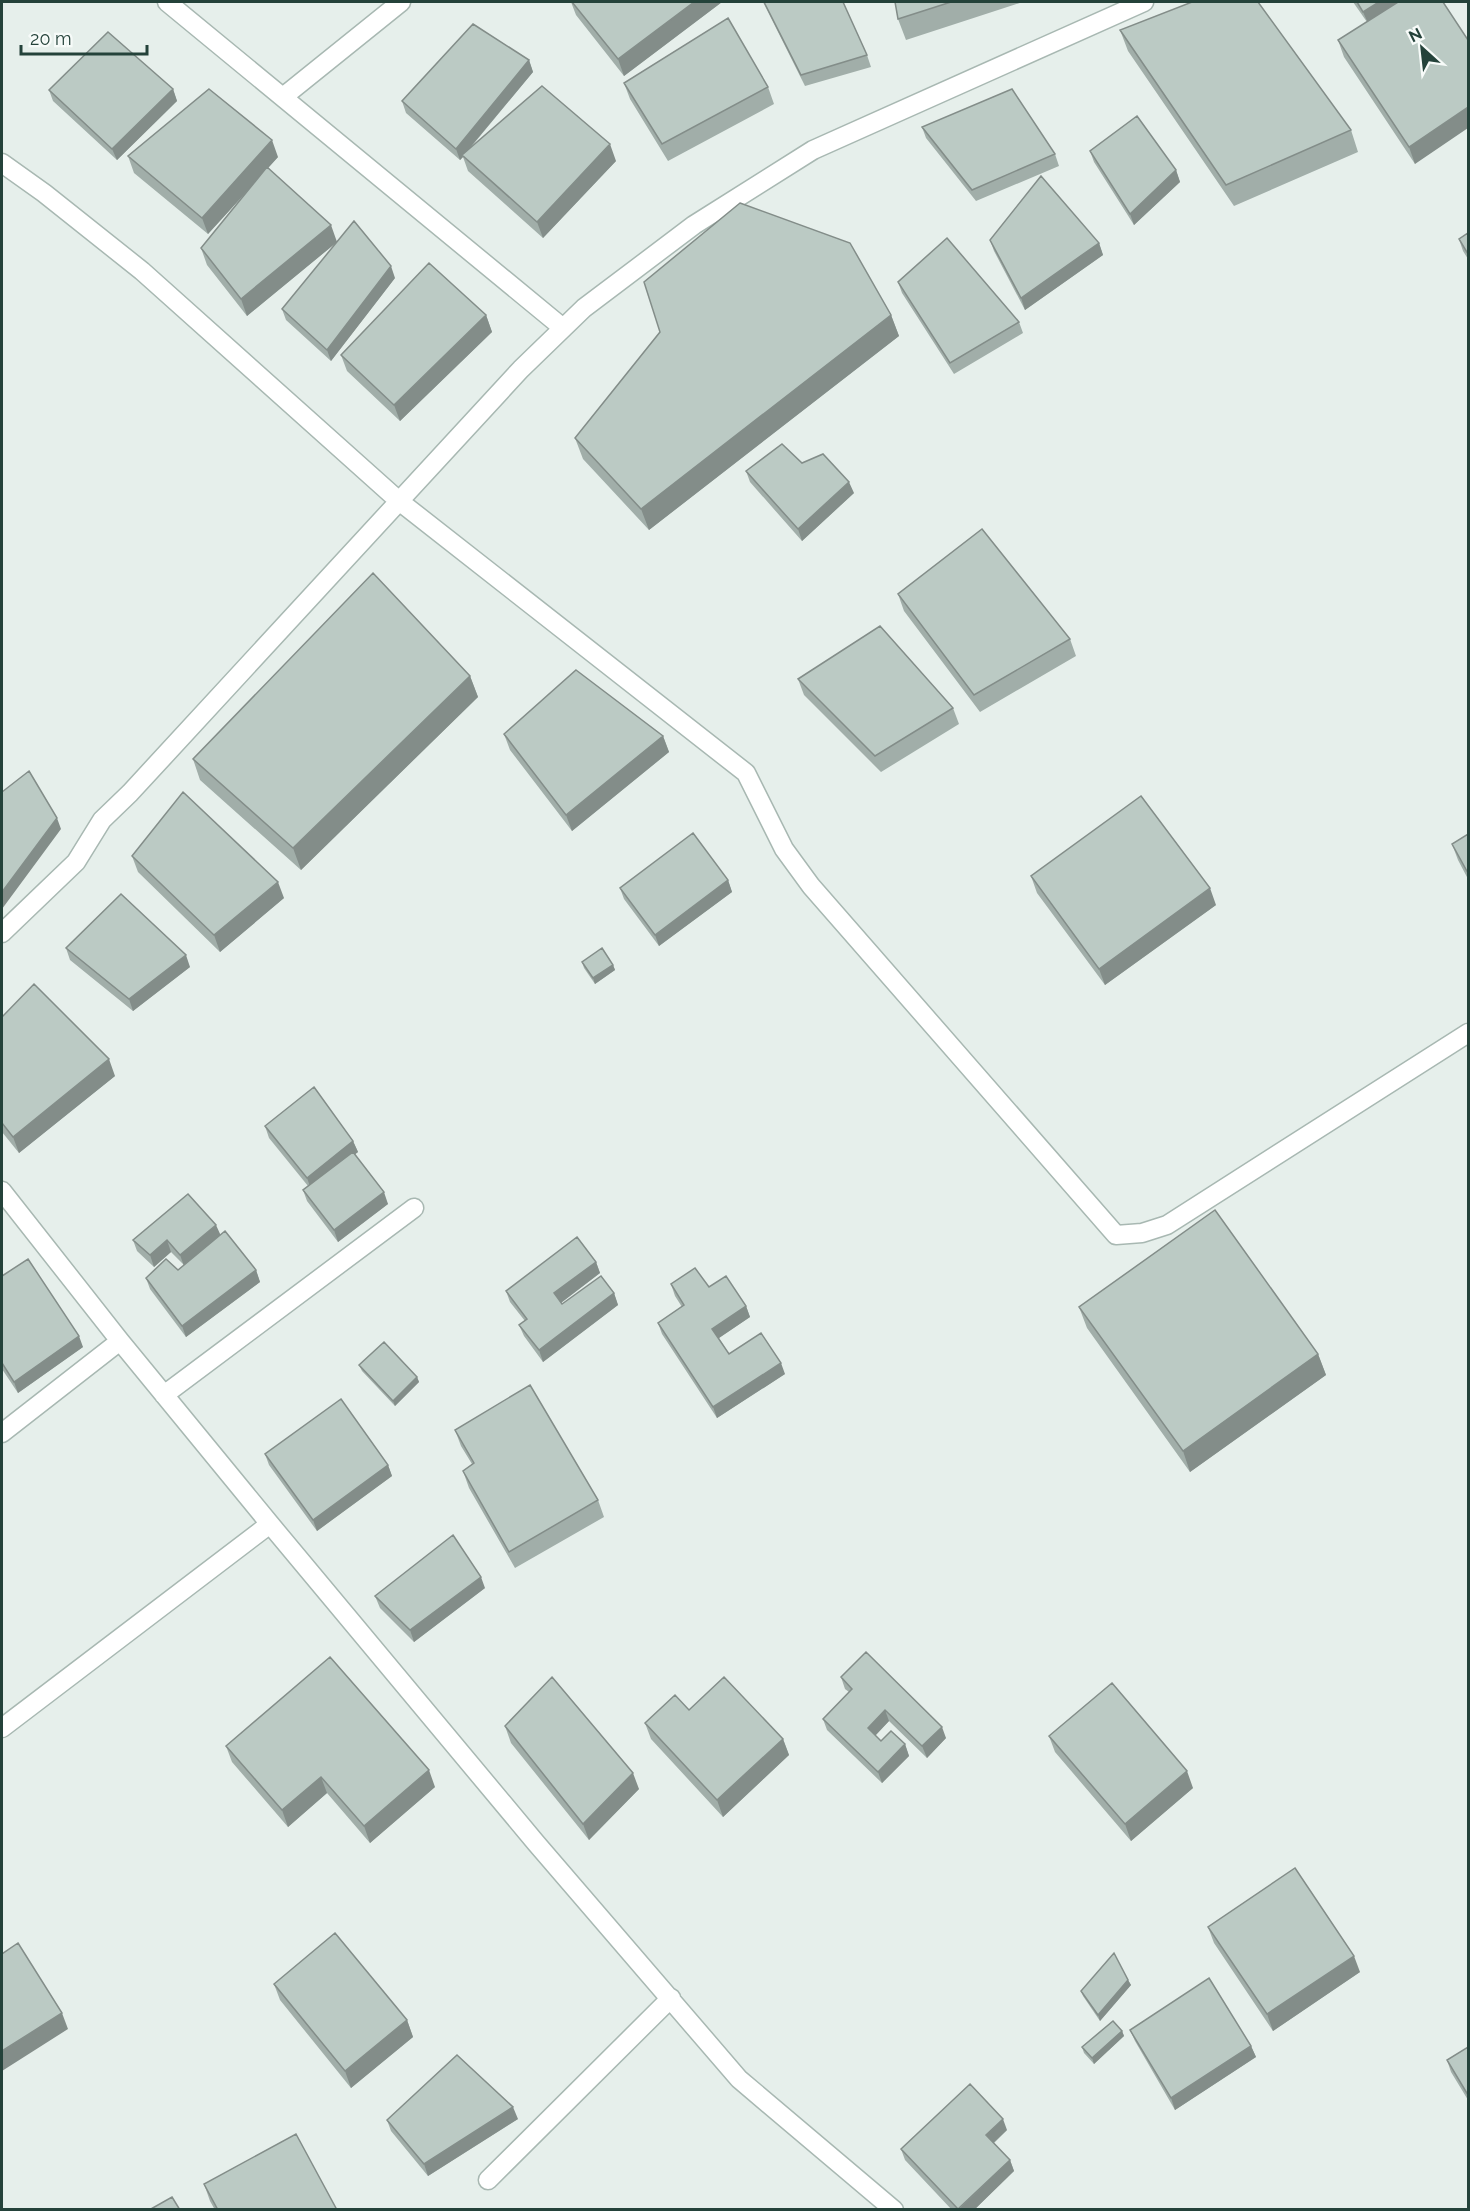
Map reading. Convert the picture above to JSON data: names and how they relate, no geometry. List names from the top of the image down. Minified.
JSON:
{"scale_bar":"20 m","north":"top left"}
